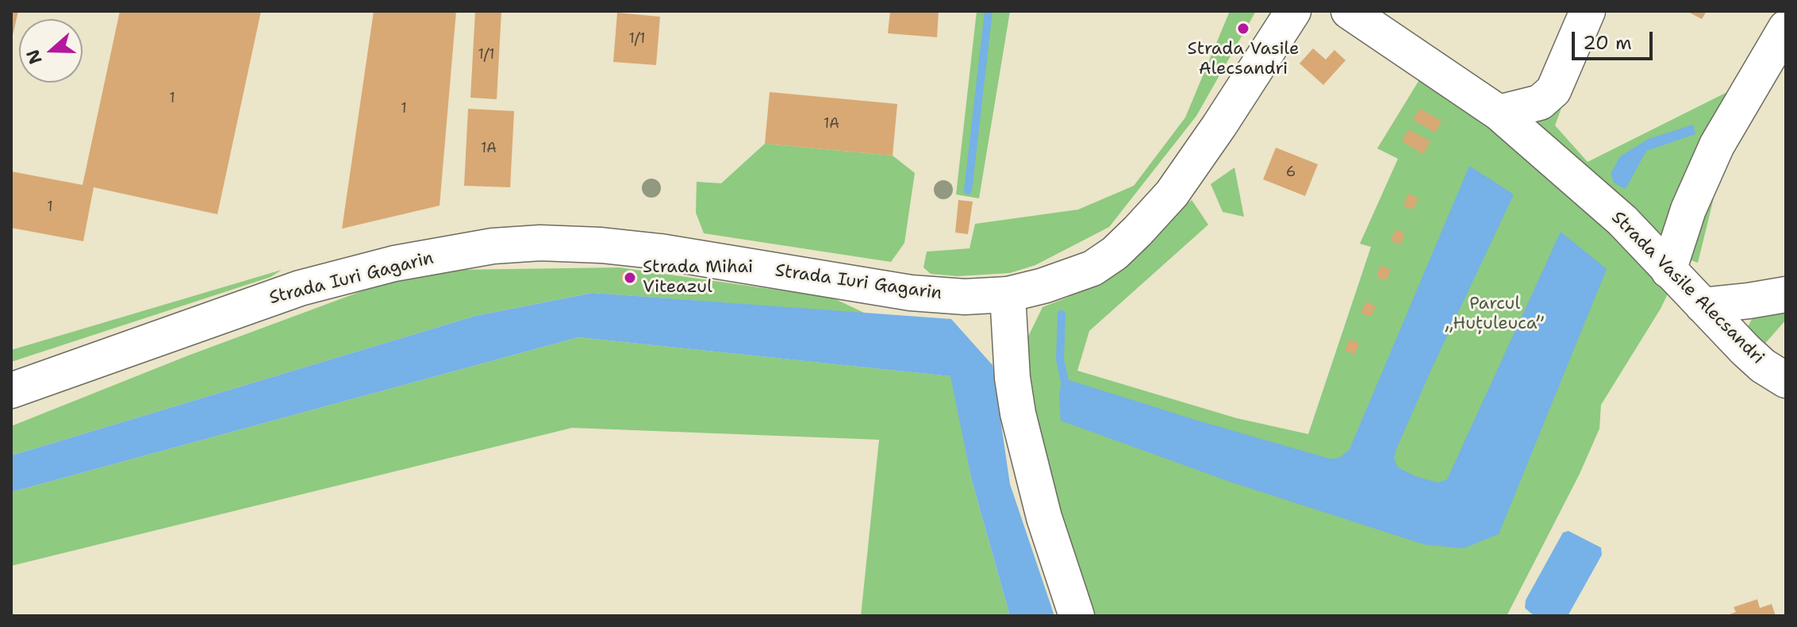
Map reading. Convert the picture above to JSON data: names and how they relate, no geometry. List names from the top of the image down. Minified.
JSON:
{"streets":{"main road":["Strada Iuri Gagarin","Strada Vasile Alecsandri"]},"parks":["Parcul „Huțuleuca”"],"places":["Strada Vasile Alecsandri","Strada Mihai Viteazul"],"house_numbers":["1/1","1/1","1","1","1A","1A","6","1"],"scale_bar":"20 m","north":"left"}
